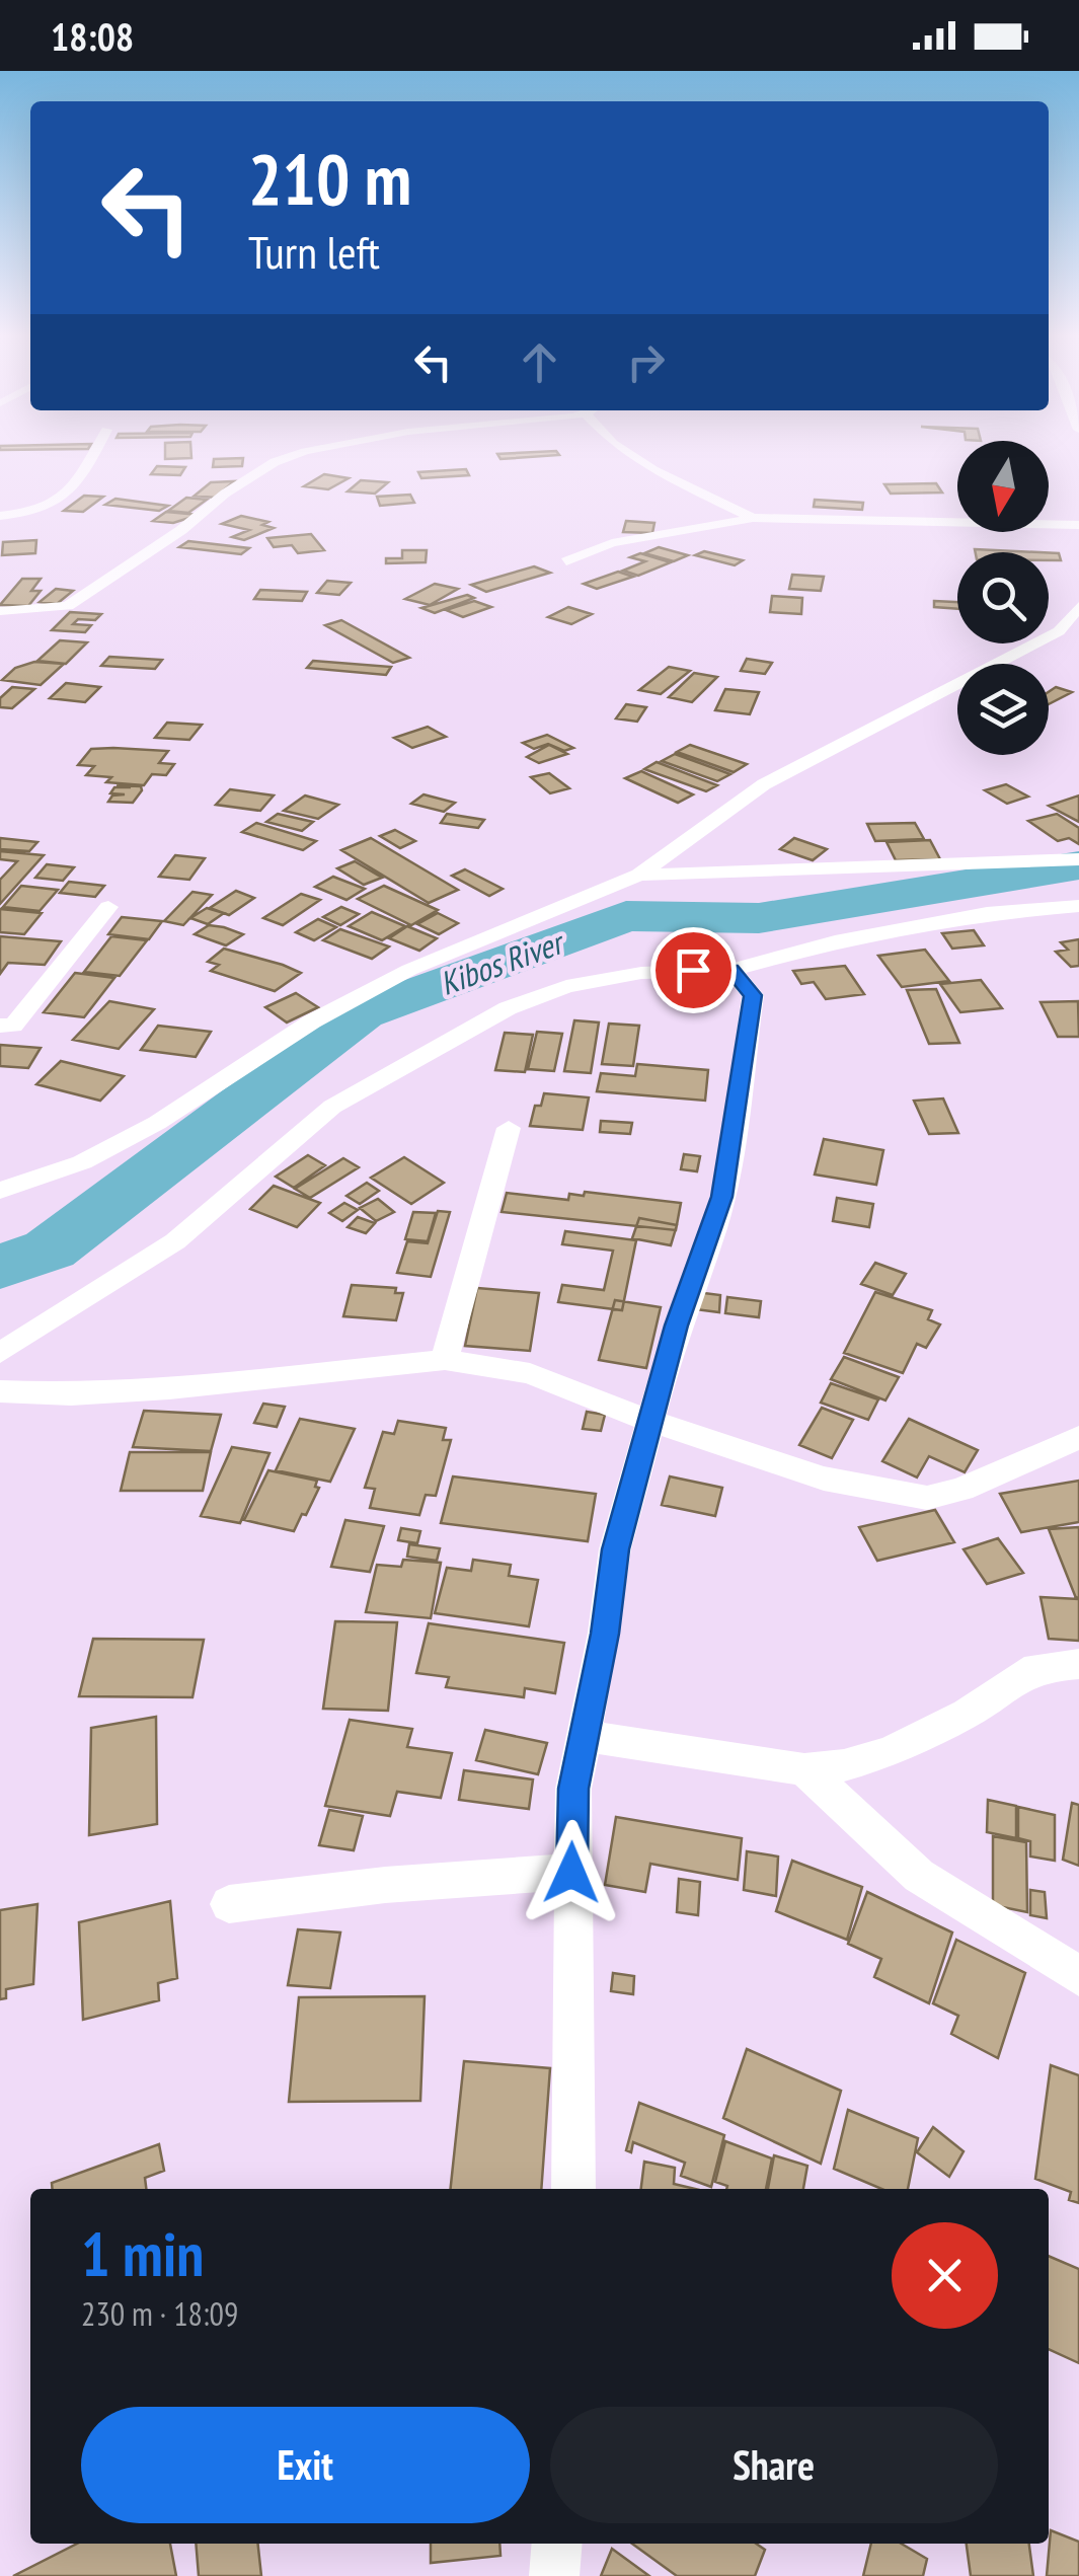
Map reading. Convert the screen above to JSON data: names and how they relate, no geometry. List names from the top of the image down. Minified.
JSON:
{"water":["Kibos River"],"north":"bottom","page":{"status":"18:08","turn":["210 m","Turn left"],"heading":["1 min","230 m · 18:09"],"buttons":["Exit","Share"]}}
